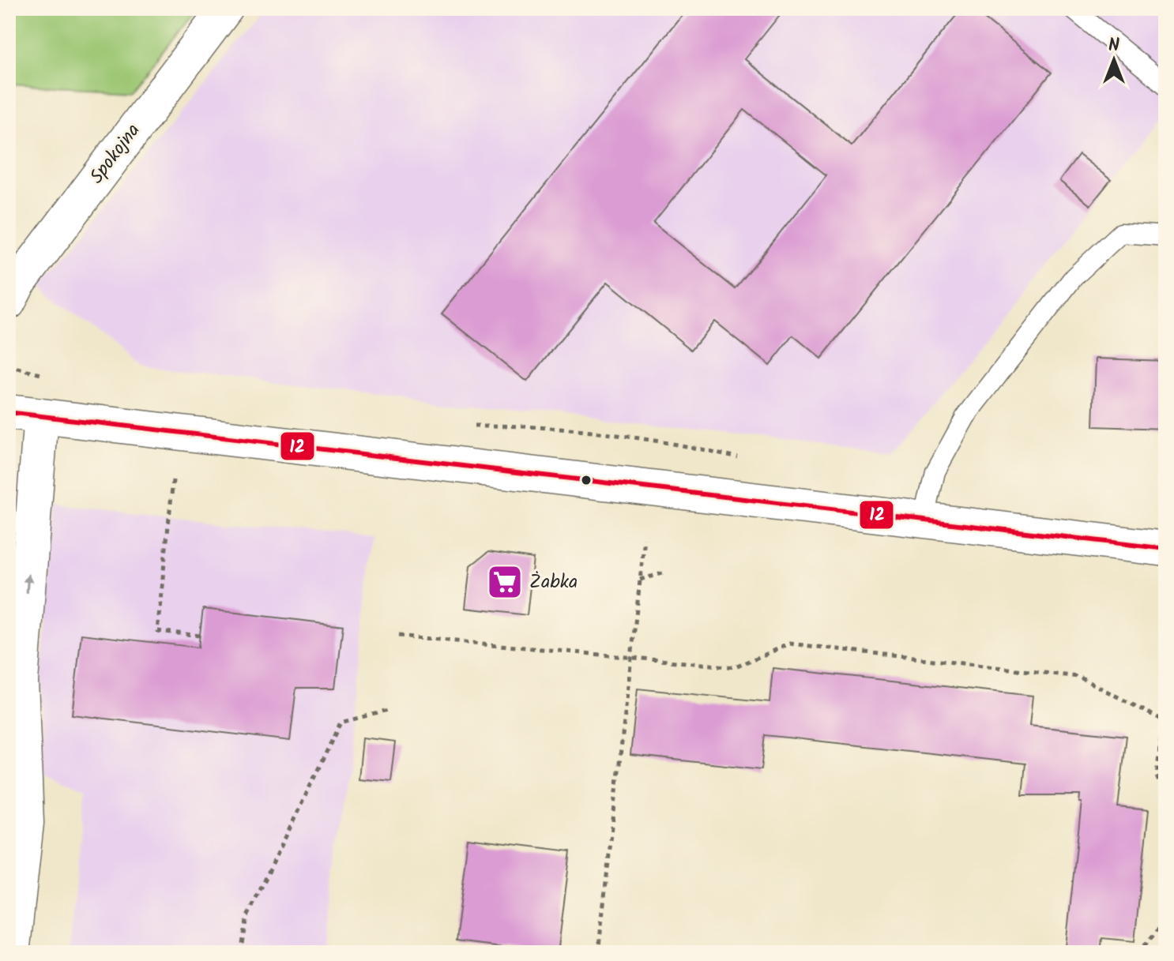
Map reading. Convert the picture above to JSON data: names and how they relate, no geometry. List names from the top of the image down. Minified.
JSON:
{"streets":{"street":["Spokojna"]},"places":{"supermarket":["Żabka"]},"lines":["transit line 12"],"north":"top"}
